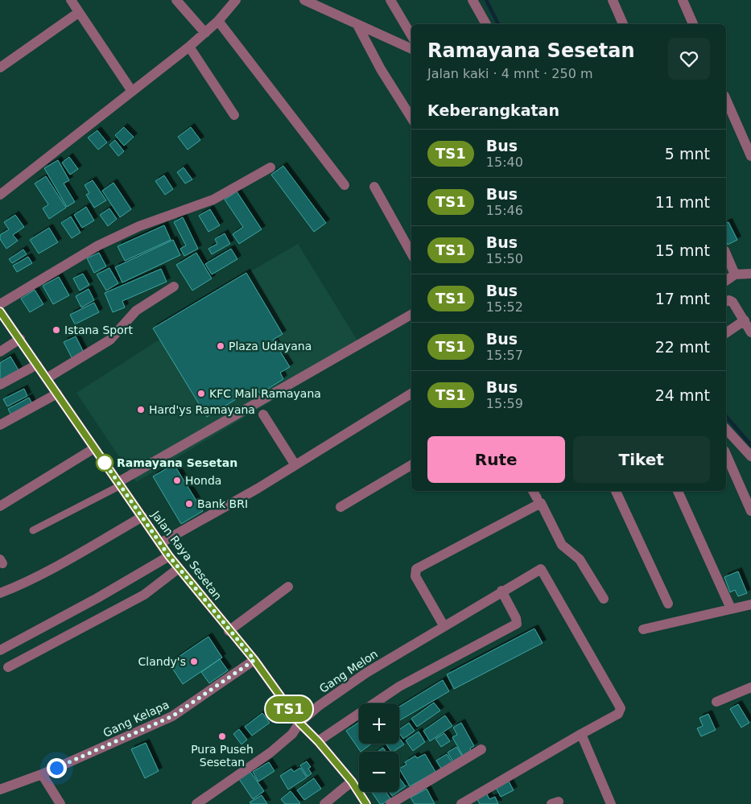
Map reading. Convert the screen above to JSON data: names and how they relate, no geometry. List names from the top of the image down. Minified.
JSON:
{"streets":{"main road":["Jalan Raya Sesetan"],"street":["Gang Melon","Gang Kelapa"]},"crossings":[["Jalan Raya Sesetan","Gang Melon"],["Jalan Raya Sesetan","Gang Kelapa"]],"places":["Istana Sport","Plaza Udayana","KFC Mall Ramayana","Hard'ys Ramayana","Ramayana Sesetan","Honda","Bank BRI","Clandy's","Pura Puseh Sesetan"],"lines":["bus line TS1"],"page":{"on_map":"TS1","heading":[["Ramayana Sesetan","Jalan kaki · 4 mnt · 250 m"],"Keberangkatan"],"list":[{"mark":"TS1","name":"Bus","note":"15:40","value":"5 mnt"},{"mark":"TS1","name":"Bus","note":"15:46","value":"11 mnt"},{"mark":"TS1","name":"Bus","note":"15:50","value":"15 mnt"},{"mark":"TS1","name":"Bus","note":"15:52","value":"17 mnt"},{"mark":"TS1","name":"Bus","note":"15:57","value":"22 mnt"},{"mark":"TS1","name":"Bus","note":"15:59","value":"24 mnt"}],"buttons":["Rute","Tiket"],"map_buttons":["+","−"]}}
